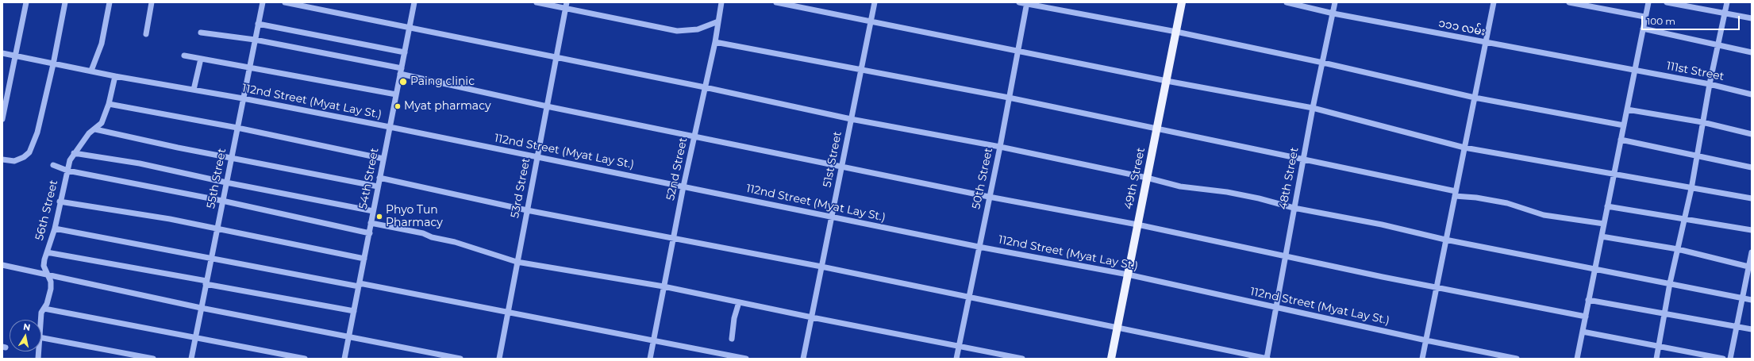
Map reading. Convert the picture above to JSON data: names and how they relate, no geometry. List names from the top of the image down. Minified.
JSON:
{"streets":{"main road":["49th Street"],"street":["၁၁၁ လမ်း","111st Street","112nd Street (Myat Lay St.)","51st Street","52nd Street","55th Street","54th Street","50th Street","48th Street","53rd Street","56th Street"]},"crossings":[["၁၁၁ လမ်း","111st Street"],["၁၁၁ လမ်း","48th Street"],["112nd Street (Myat Lay St.)","51st Street"],["112nd Street (Myat Lay St.)","52nd Street"],["112nd Street (Myat Lay St.)","55th Street"],["112nd Street (Myat Lay St.)","54th Street"],["112nd Street (Myat Lay St.)","50th Street"],["112nd Street (Myat Lay St.)","49th Street"],["112nd Street (Myat Lay St.)","48th Street"],["112nd Street (Myat Lay St.)","53rd Street"],["112nd Street (Myat Lay St.)","56th Street"]],"places":["Paing clinic","Myat pharmacy","Phyo Tun Pharmacy"],"scale_bar":"100 m","north":"top"}
